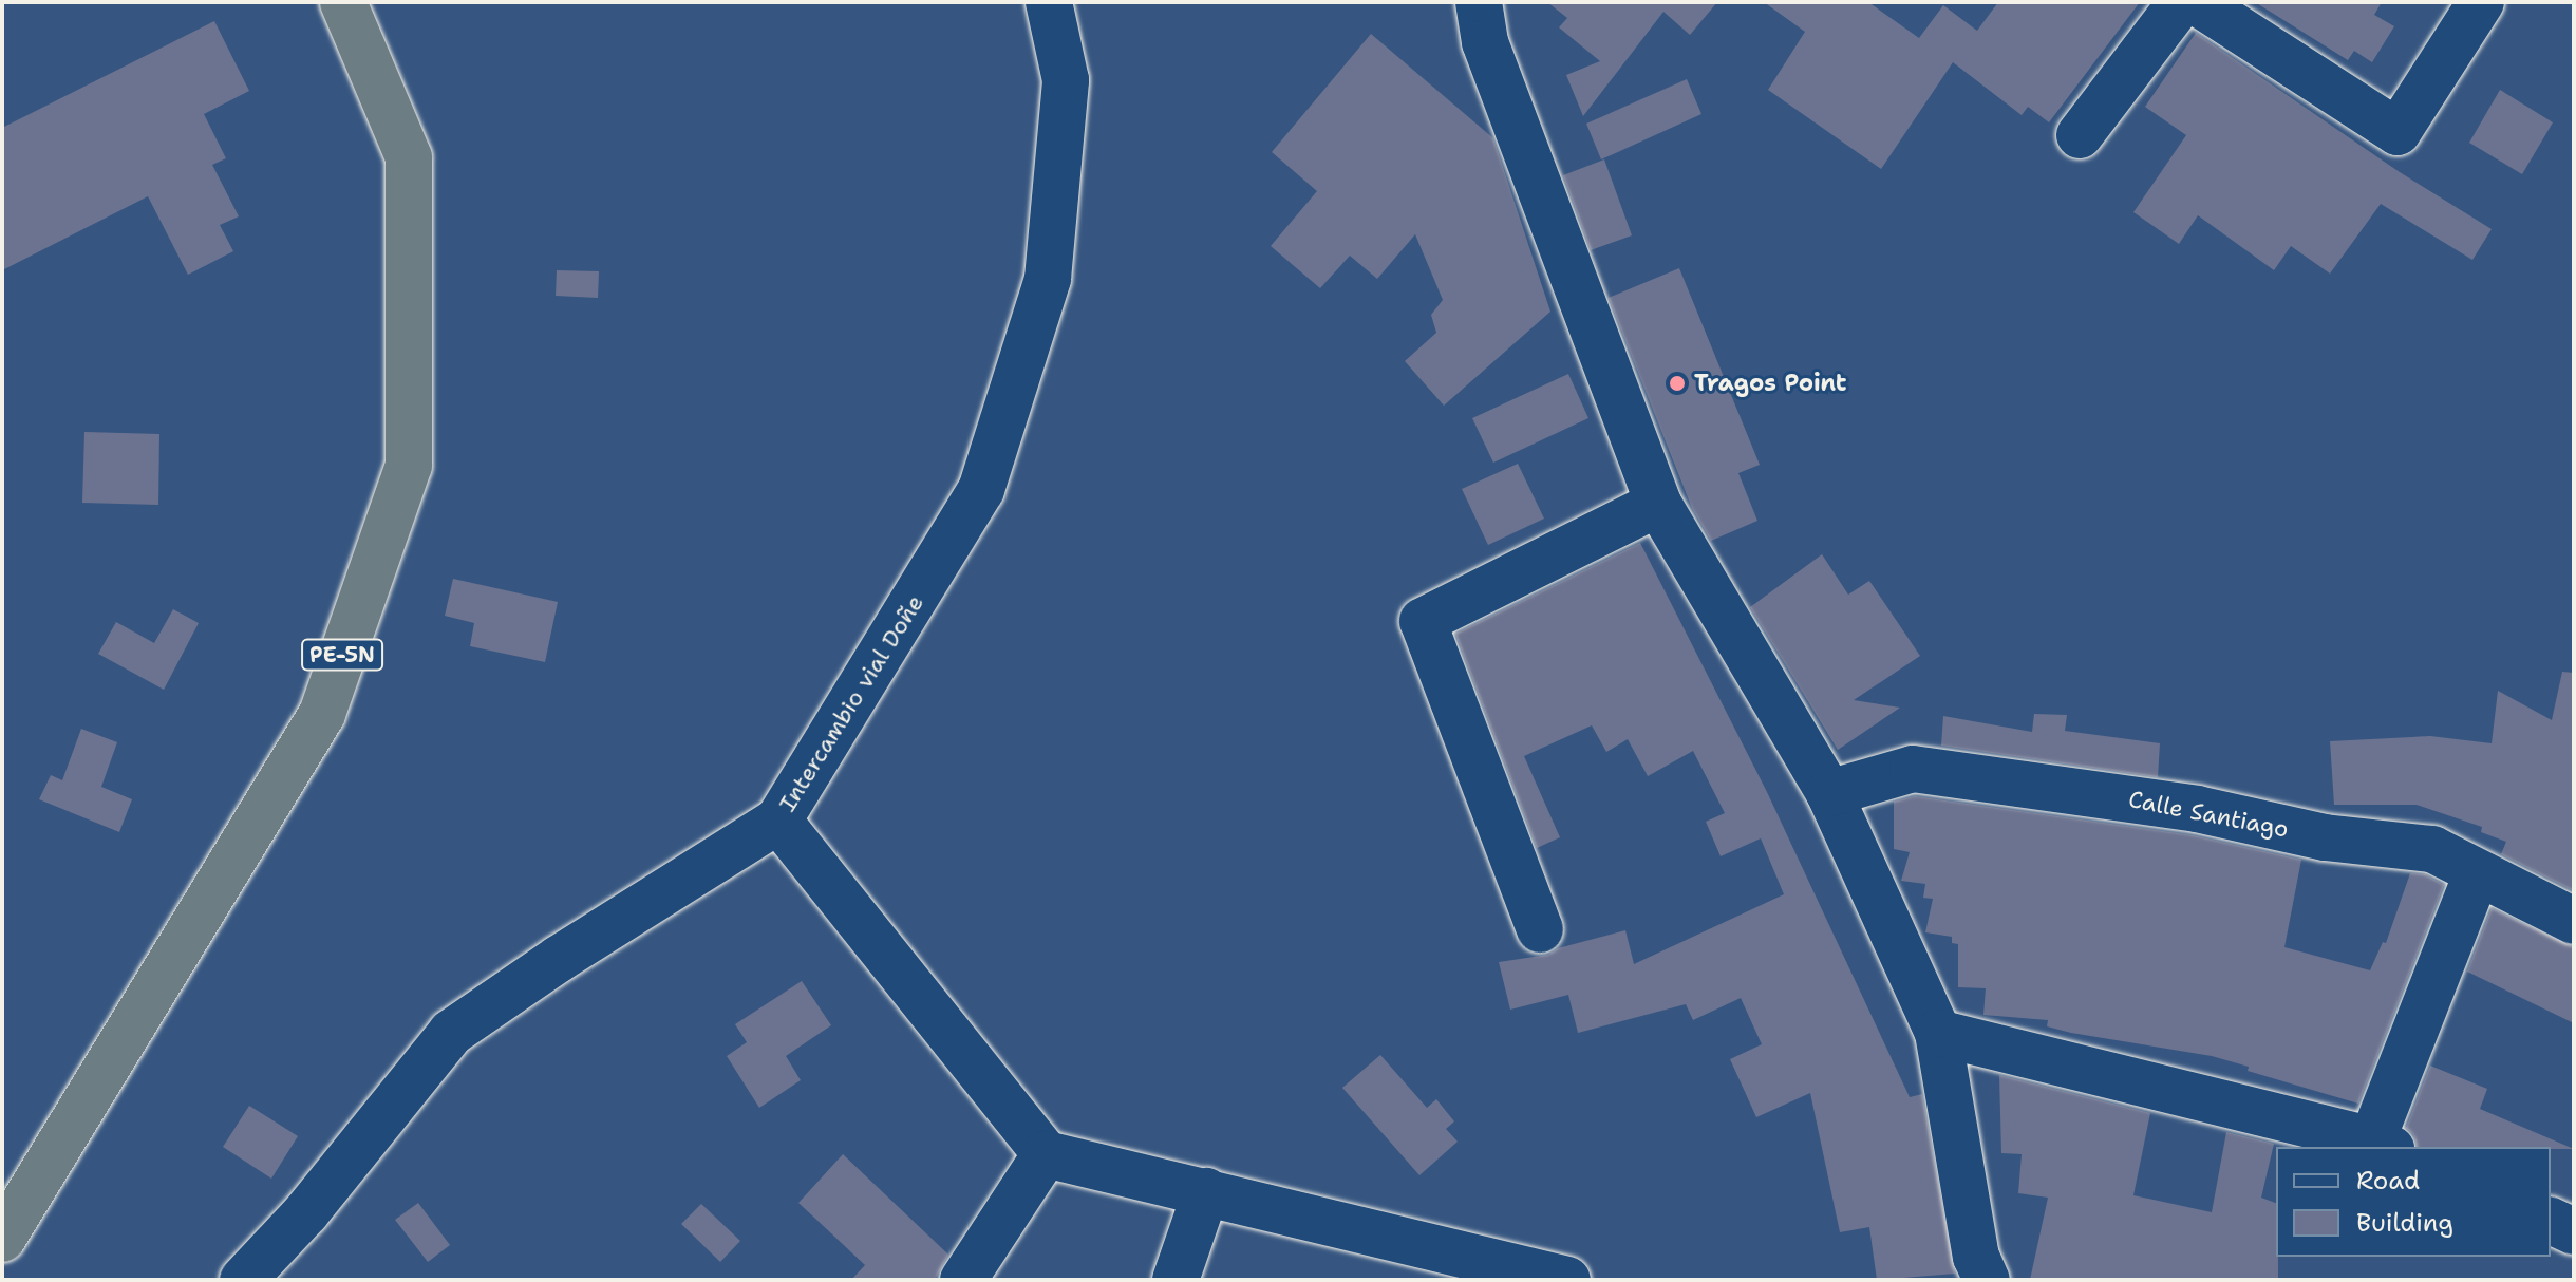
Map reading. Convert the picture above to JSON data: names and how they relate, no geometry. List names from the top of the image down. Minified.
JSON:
{"streets":{"highway":["PE-5N"],"street":["Intercambio vial Doñe","Calle Santiago"]},"places":["Tragos Point"],"legend":["Road","Building"]}
